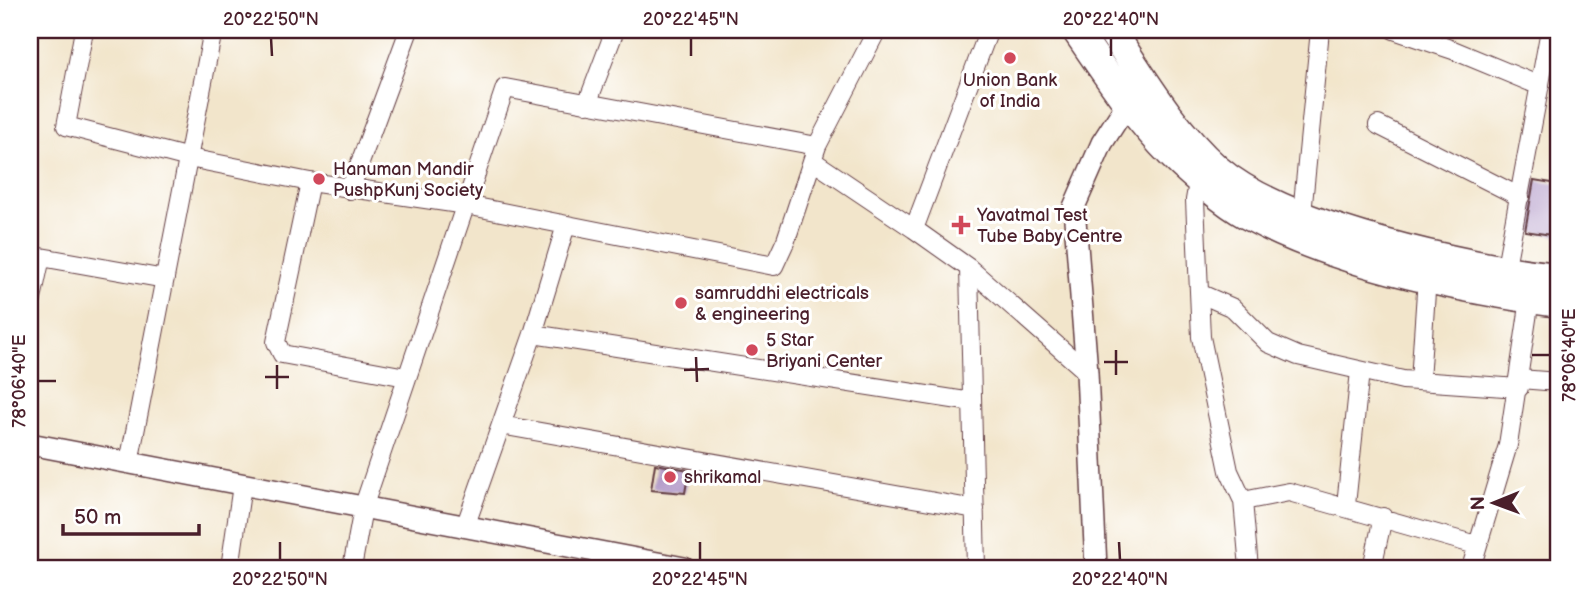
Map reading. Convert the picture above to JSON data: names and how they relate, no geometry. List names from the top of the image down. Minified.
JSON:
{"places":{"other":["Union Bank of India","Hanuman Mandir PushpKunj Society","samruddhi electricals & engineering","5 Star Briyani Center","shrikamal"],"health":["Yavatmal Test Tube Baby Centre"]},"scale_bar":"50 m","north":"left","coordinates":["20°22'50\"N","20°22'45\"N","20°22'40\"N","78°06'40\"E"]}
